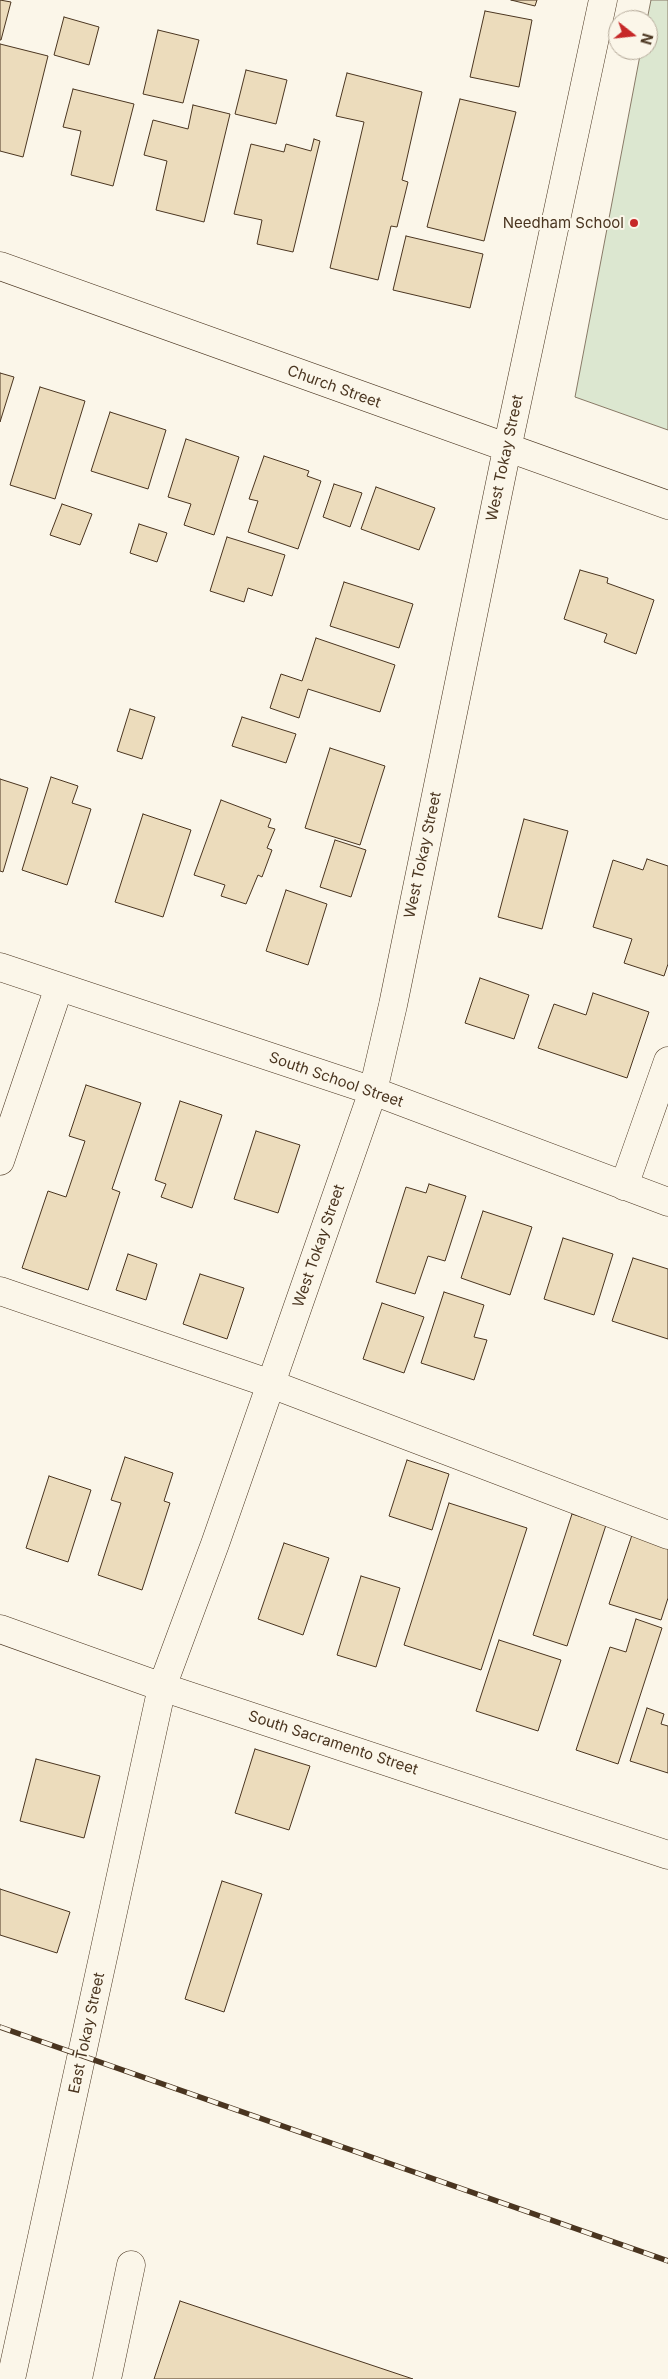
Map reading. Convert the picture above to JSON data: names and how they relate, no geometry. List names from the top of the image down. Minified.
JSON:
{"streets":{"street":["Church Street","West Tokay Street","South School Street","South Sacramento Street","East Tokay Street"]},"crossings":[["Church Street","West Tokay Street"],["West Tokay Street","South School Street"],["West Tokay Street","South Sacramento Street"],["West Tokay Street","East Tokay Street"],["South Sacramento Street","East Tokay Street"]],"places":["Needham School"],"north":"right"}
